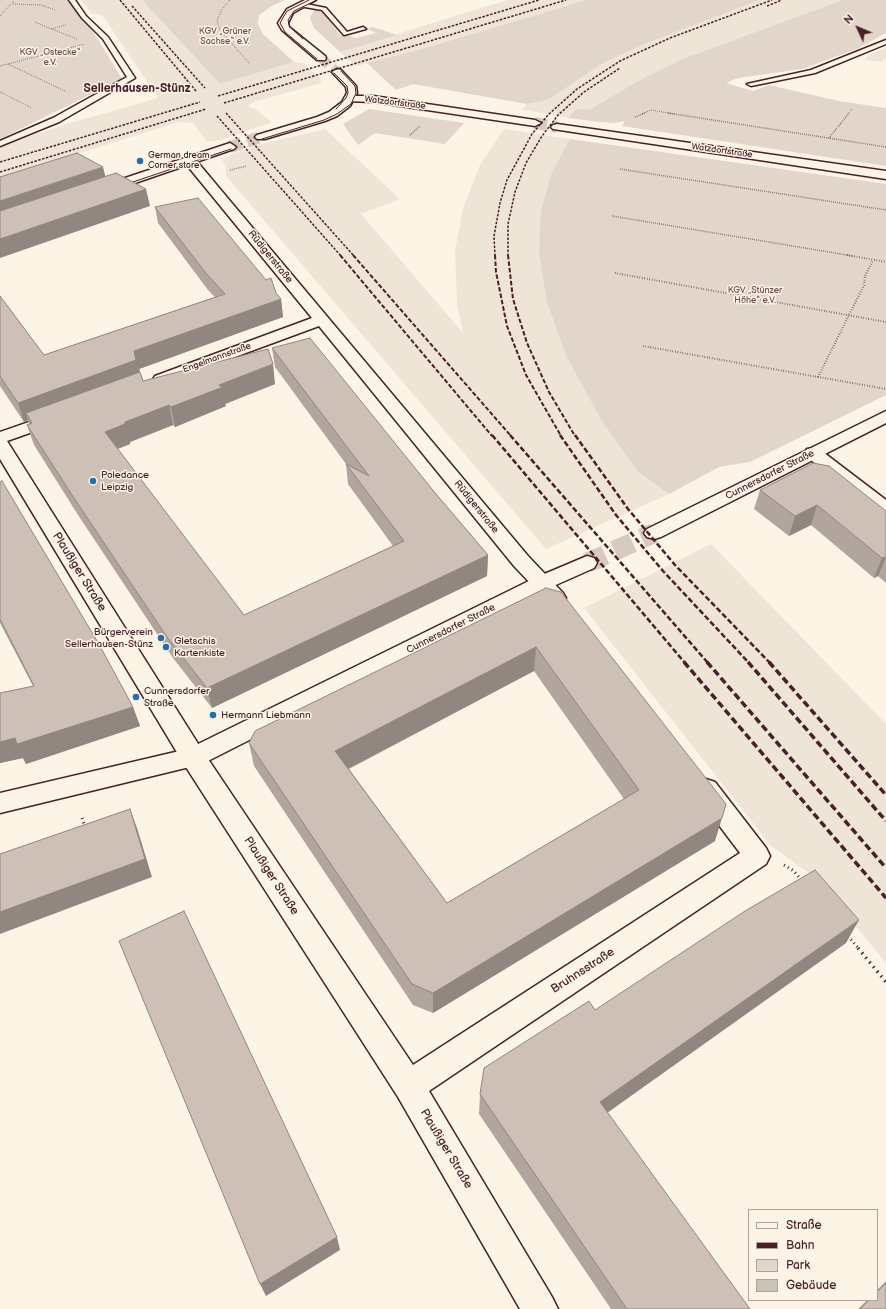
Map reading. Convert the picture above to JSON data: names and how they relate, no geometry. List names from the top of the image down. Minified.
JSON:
{"streets":{"street":["Watzdorfstraße","Rüdigerstraße","Engelmannstraße","Cunnersdorfer Straße","Plaußiger Straße","Bruhnsstraße"]},"crossings":[["Rüdigerstraße","Engelmannstraße"],["Rüdigerstraße","Cunnersdorfer Straße"],["Cunnersdorfer Straße","Plaußiger Straße"],["Plaußiger Straße","Bruhnsstraße"]],"districts":["Sellerhausen-Stünz"],"parks":["KGV „Grüner Sachse“ e.V.","KGV „Ostecke“ e.V.","KGV „Stünzer Höhe“ e.V."],"places":["German dream Corner store","Poledance Leipzig","Bürgerverein Sellerhausen-Stünz","Gletschis Kartenkiste","Cunnersdorfer Straße","Hermann Liebmann"],"legend":["Straße","Bahn","Park","Gebäude"],"north":"top left"}
